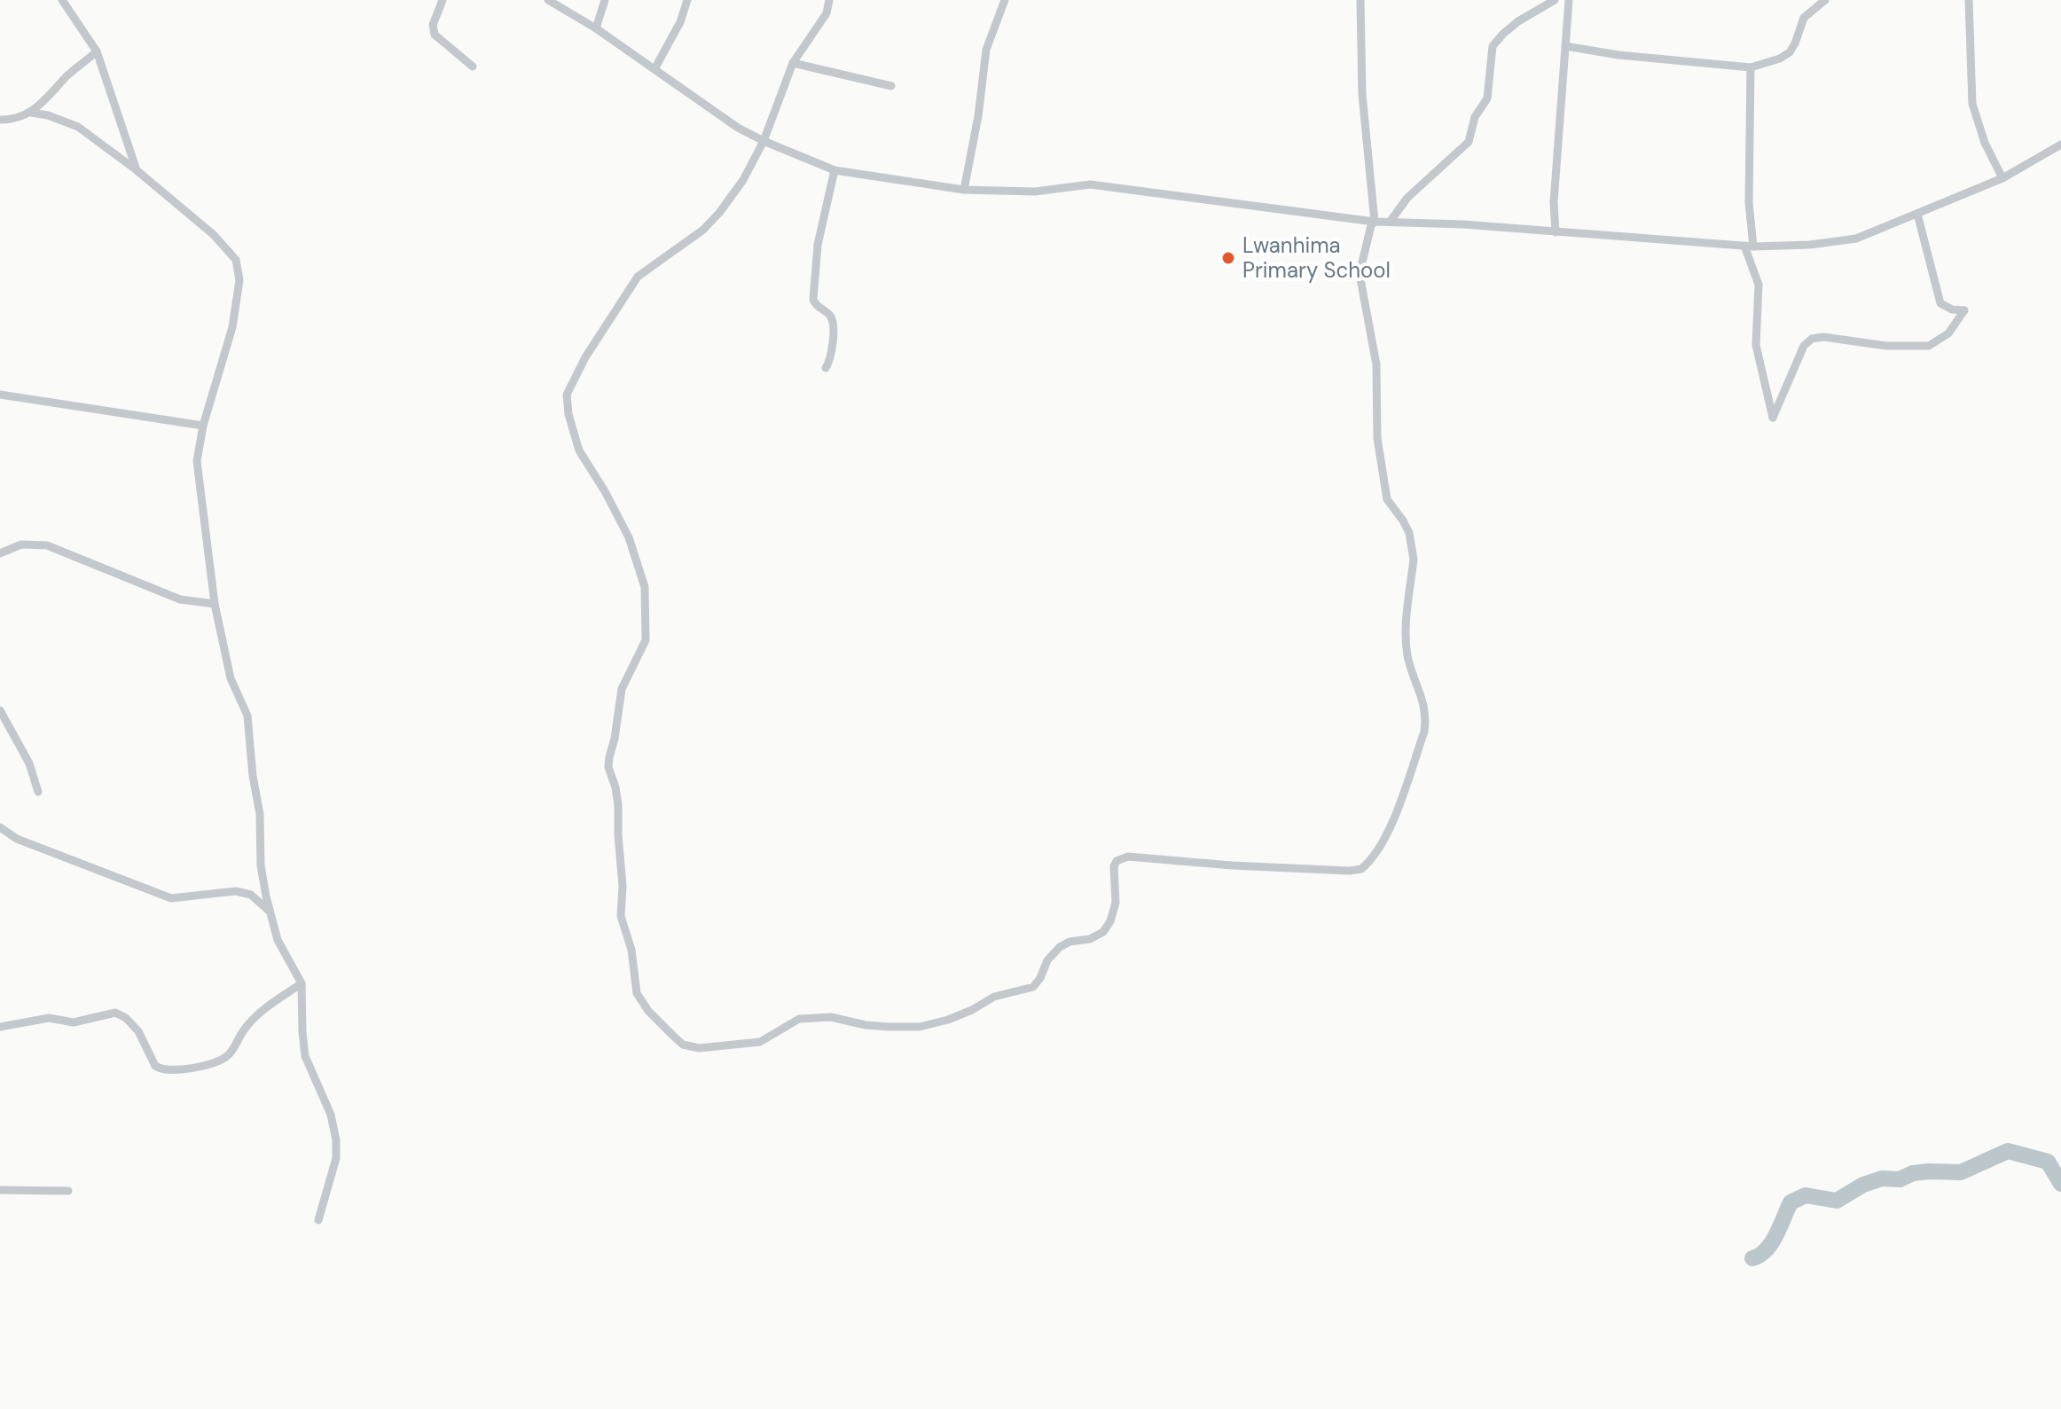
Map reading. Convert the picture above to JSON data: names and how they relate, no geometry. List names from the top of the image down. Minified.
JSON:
{"places":["Lwanhima Primary School"]}
